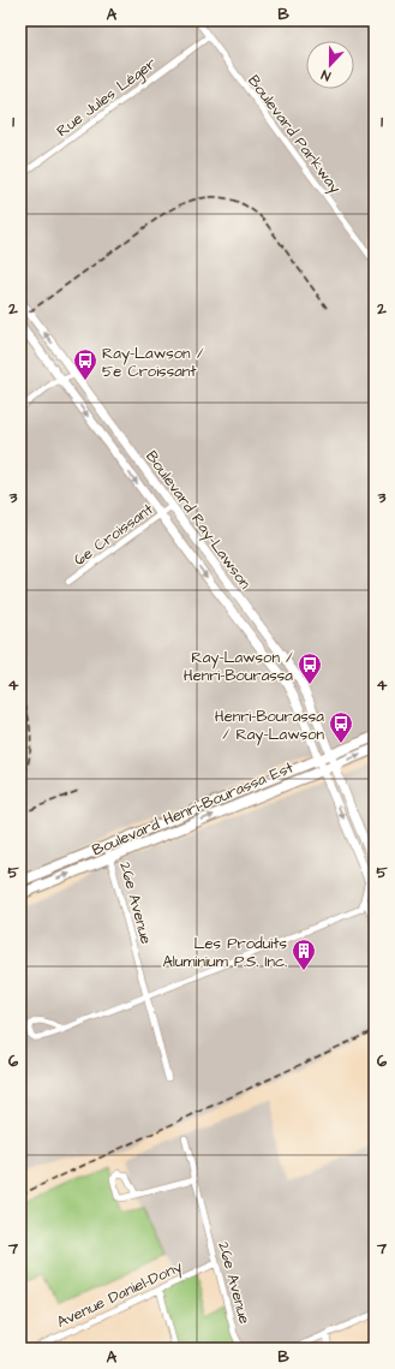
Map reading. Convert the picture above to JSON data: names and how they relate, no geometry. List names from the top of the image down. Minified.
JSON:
{"streets":{"main road":["Boulevard Henri-Bourassa Est"],"street":["Rue Jules Léger","Boulevard Parkway","Boulevard Ray-Lawson","6e Croissant","26e Avenue","Avenue Daniel-Dony"]},"crossings":[["Rue Jules Léger","Boulevard Parkway"],["Boulevard Ray-Lawson","6e Croissant"],["Boulevard Ray-Lawson","Boulevard Henri-Bourassa Est"],["Boulevard Henri-Bourassa Est","26e Avenue"],["26e Avenue","Avenue Daniel-Dony"]],"places":{"bus stop":["Ray-Lawson / 5e Croissant","Ray-Lawson / Henri-Bourassa","Henri-Bourassa / Ray-Lawson"],"building":["Les Produits Aluminium P.S. Inc."]},"north":"bottom","grid":{"columns":["A","B"],"rows":["1","2","3","4","5","6","7"]}}
